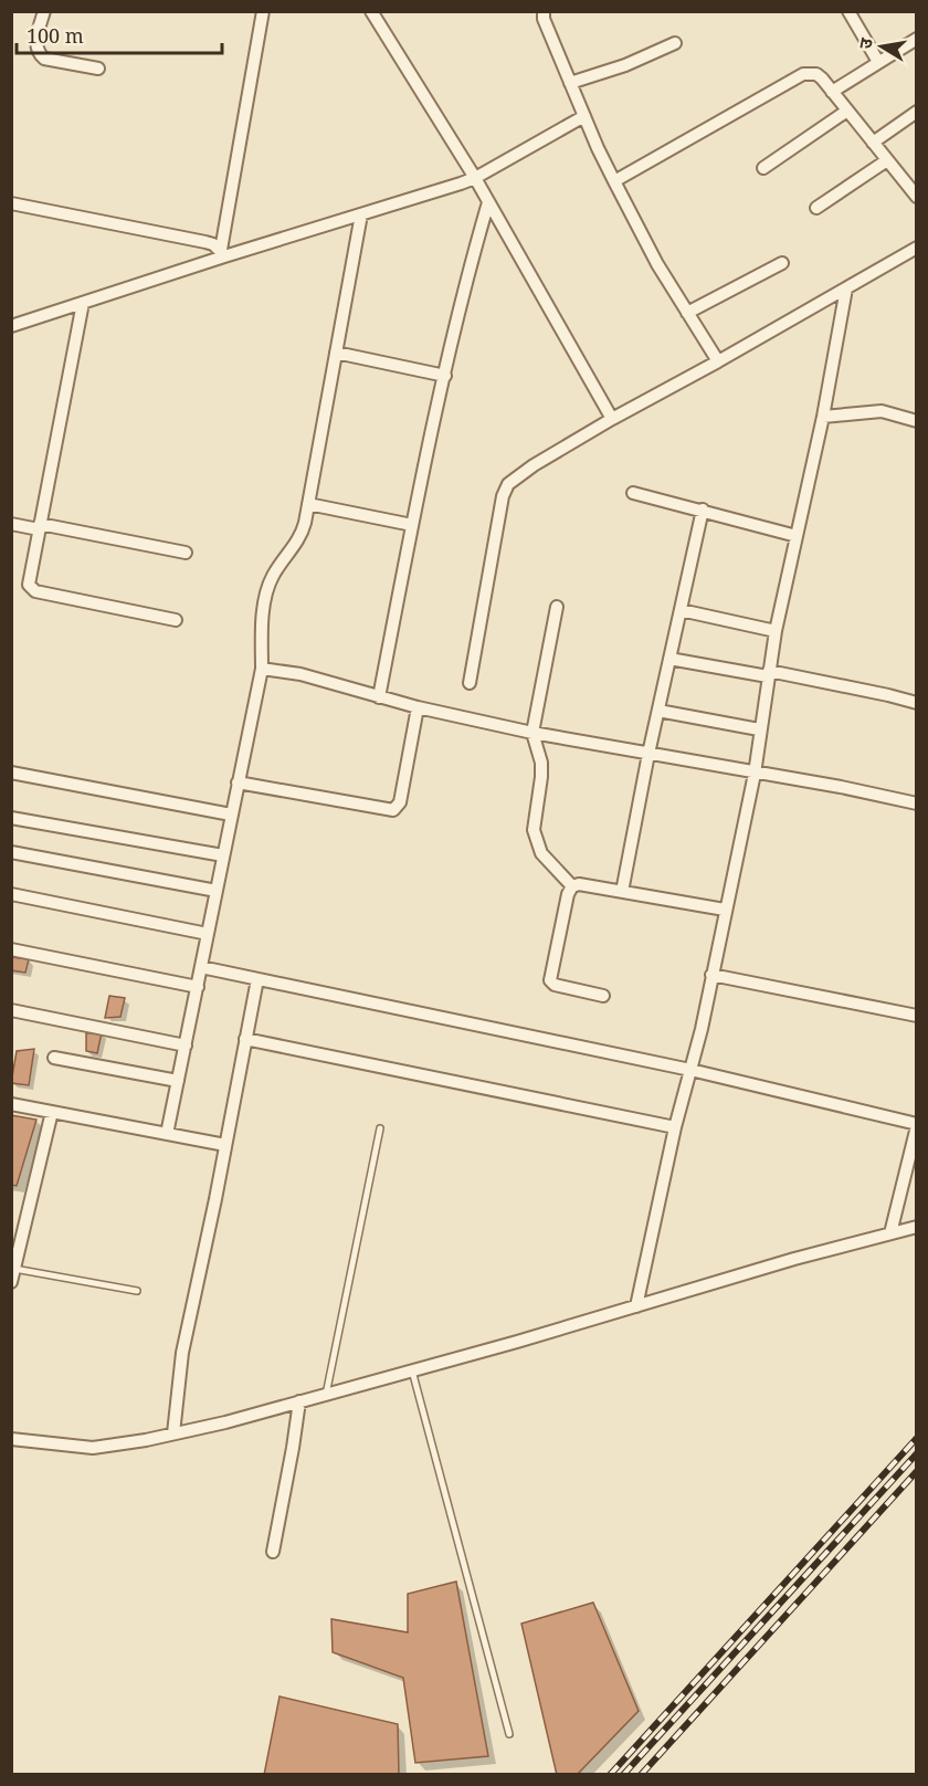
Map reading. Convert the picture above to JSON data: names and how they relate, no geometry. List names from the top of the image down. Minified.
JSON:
{"scale_bar":"100 m","north":"left"}
